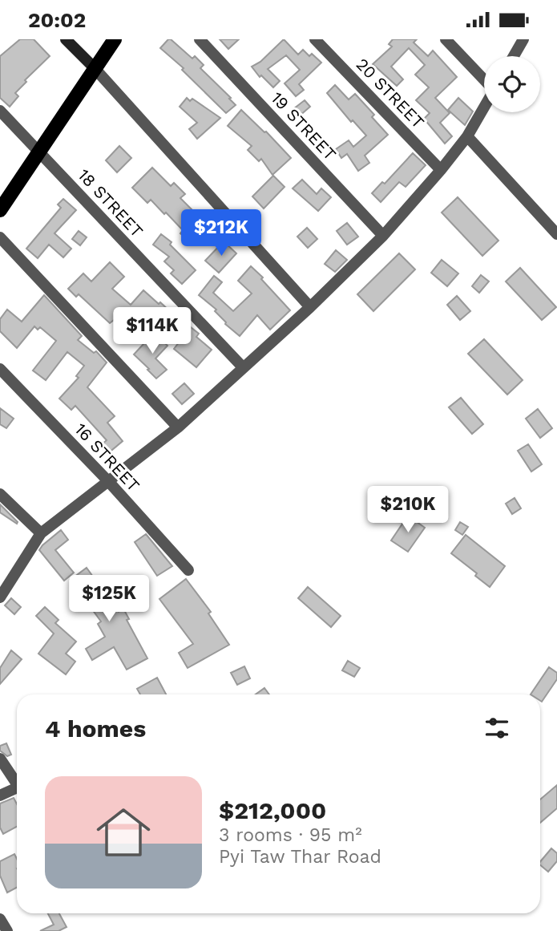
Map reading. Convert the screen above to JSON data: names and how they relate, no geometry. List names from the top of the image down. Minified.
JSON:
{"streets":{"street":["20 STREET","19 STREET","18 STREET","16 STREET"]},"page":{"status":"20:02","price":["$212K","$114K","$210K","$125K"],"heading":"4 homes","list":[{"name":"$212,000","note":"3 rooms · 95 m² · Pyi Taw Thar Road"}]}}
